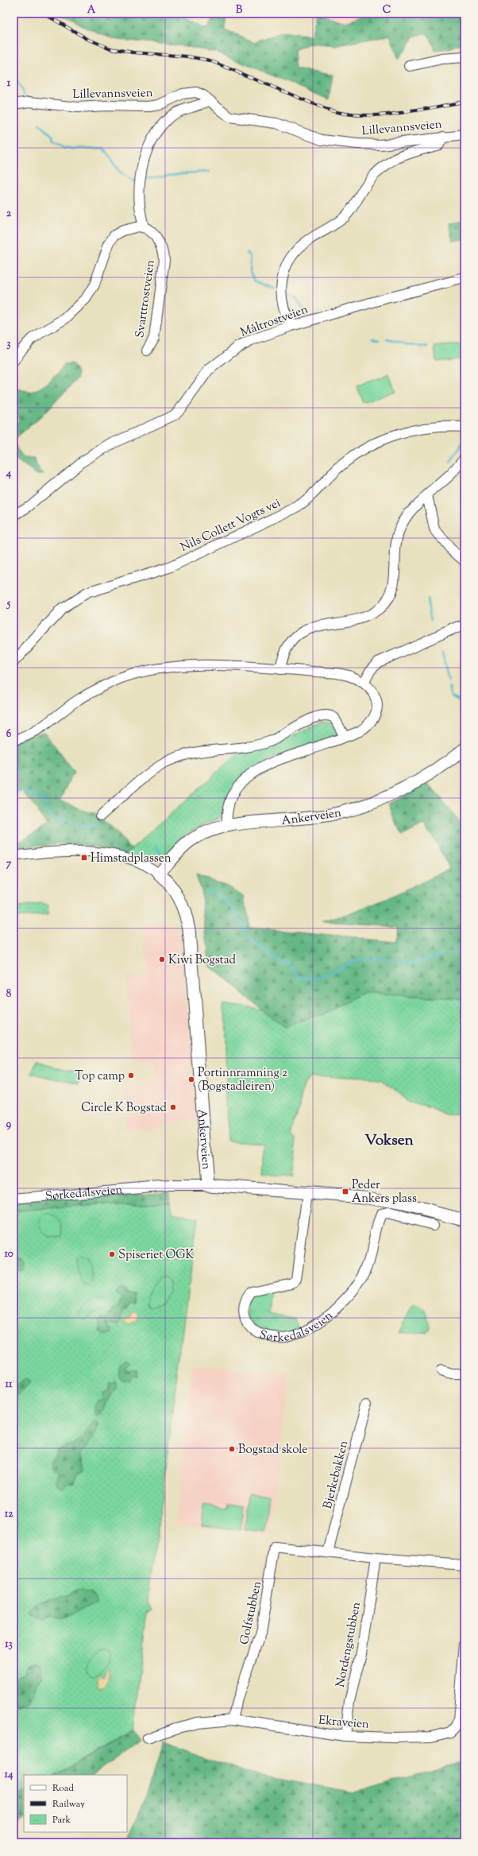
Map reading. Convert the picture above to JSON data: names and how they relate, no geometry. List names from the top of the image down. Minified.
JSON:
{"streets":{"main road":["Ankerveien","Sørkedalsveien"],"street":["Lillevannsveien","Svarttrostveien","Måltrostveien","Nils Collett Vogts vei","Bjerkebakken","Golfstubben","Nordengstubben","Ekraveien"]},"crossings":[["Ankerveien","Sørkedalsveien"],["Bjerkebakken","Golfstubben"],["Golfstubben","Ekraveien"],["Nordengstubben","Ekraveien"]],"districts":["Voksen"],"places":{"transit":["Himstadplassen","Peder Ankers plass"],"other":["Kiwi Bogstad","Top camp","Portinnramning 2 (Bogstadleiren)","Circle K Bogstad","Spiseriet OGK","Bogstad skole"]},"legend":["Road","Railway","Park"],"grid":{"columns":["A","B","C"],"rows":["1","2","3","4","5","6","7","8","9","10","11","12","13","14"]}}
